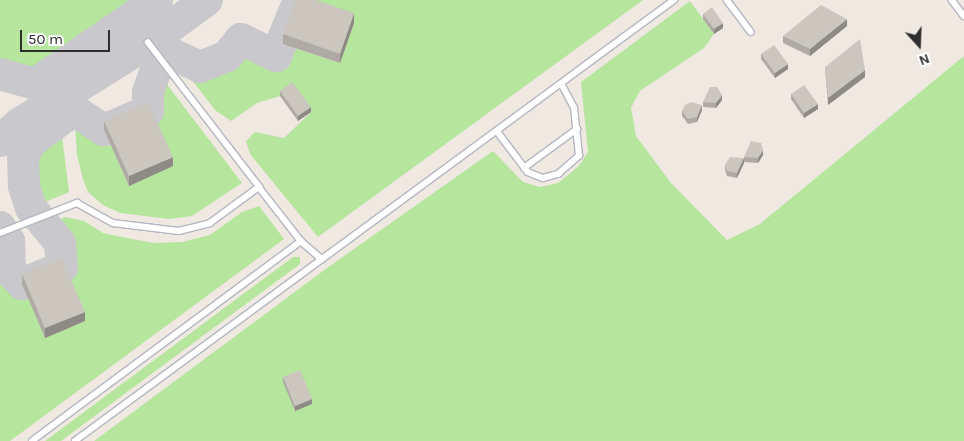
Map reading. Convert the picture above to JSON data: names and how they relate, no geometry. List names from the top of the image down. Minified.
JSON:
{"scale_bar":"50 m","north":"bottom"}
